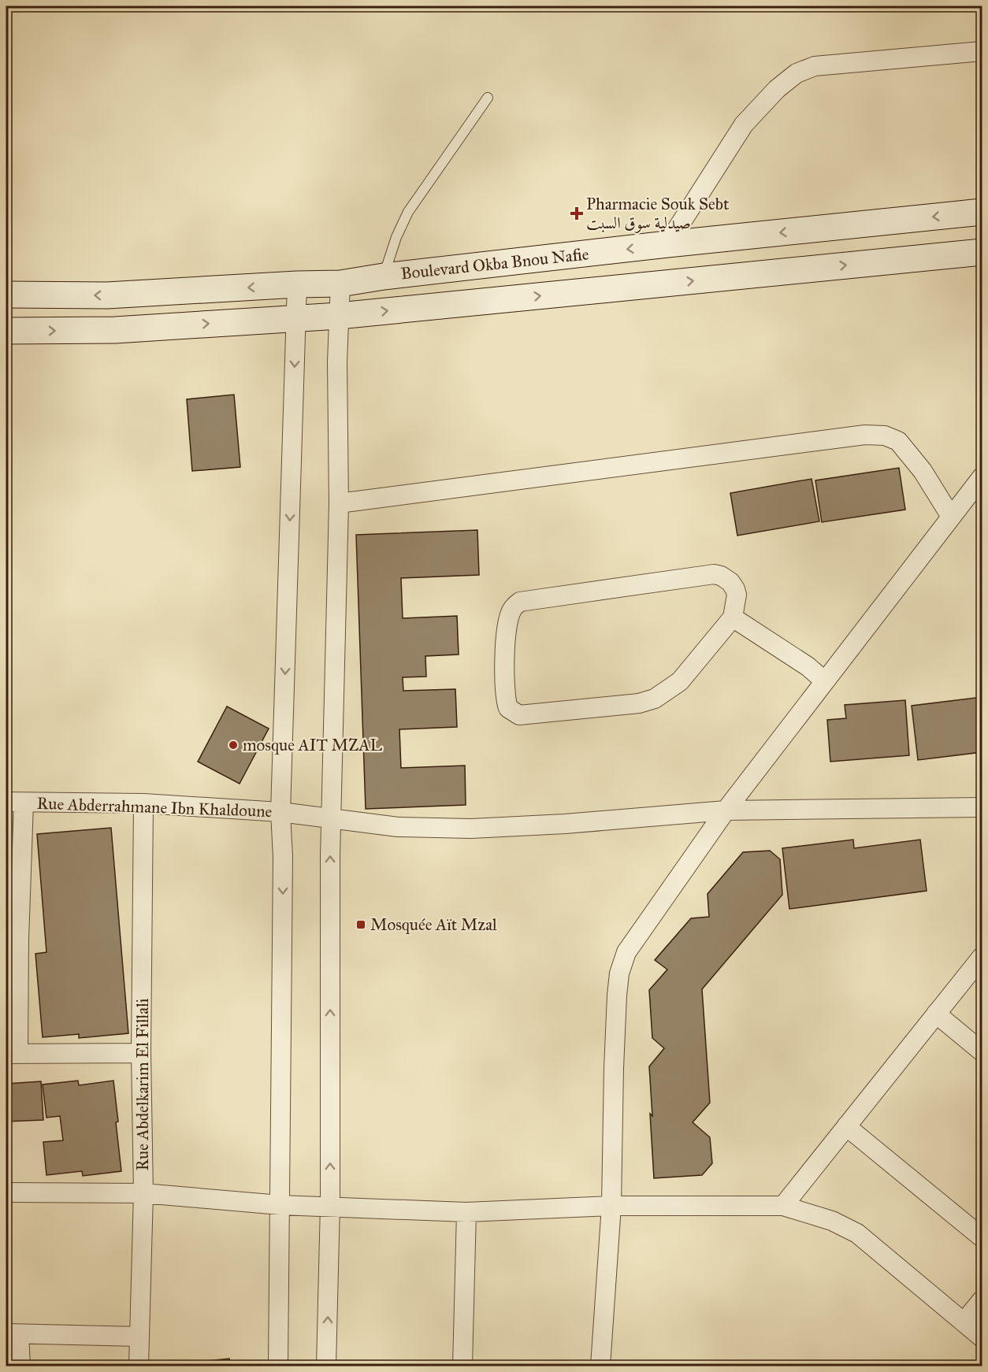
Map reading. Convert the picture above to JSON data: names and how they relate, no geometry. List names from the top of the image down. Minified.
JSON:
{"streets":{"main road":["Boulevard Okba Bnou Nafie"],"street":["Rue Abderrahmane Ibn Khaldoune","Rue Abdelkarim El Fillali"]},"crossings":[["Rue Abderrahmane Ibn Khaldoune","Rue Abdelkarim El Fillali"]],"places":{"health":["Pharmacie Souk Sebt صيدلية سوق السبت"],"other":["mosque AIT MZAL"],"transit":["Mosquée Aït Mzal"]}}
